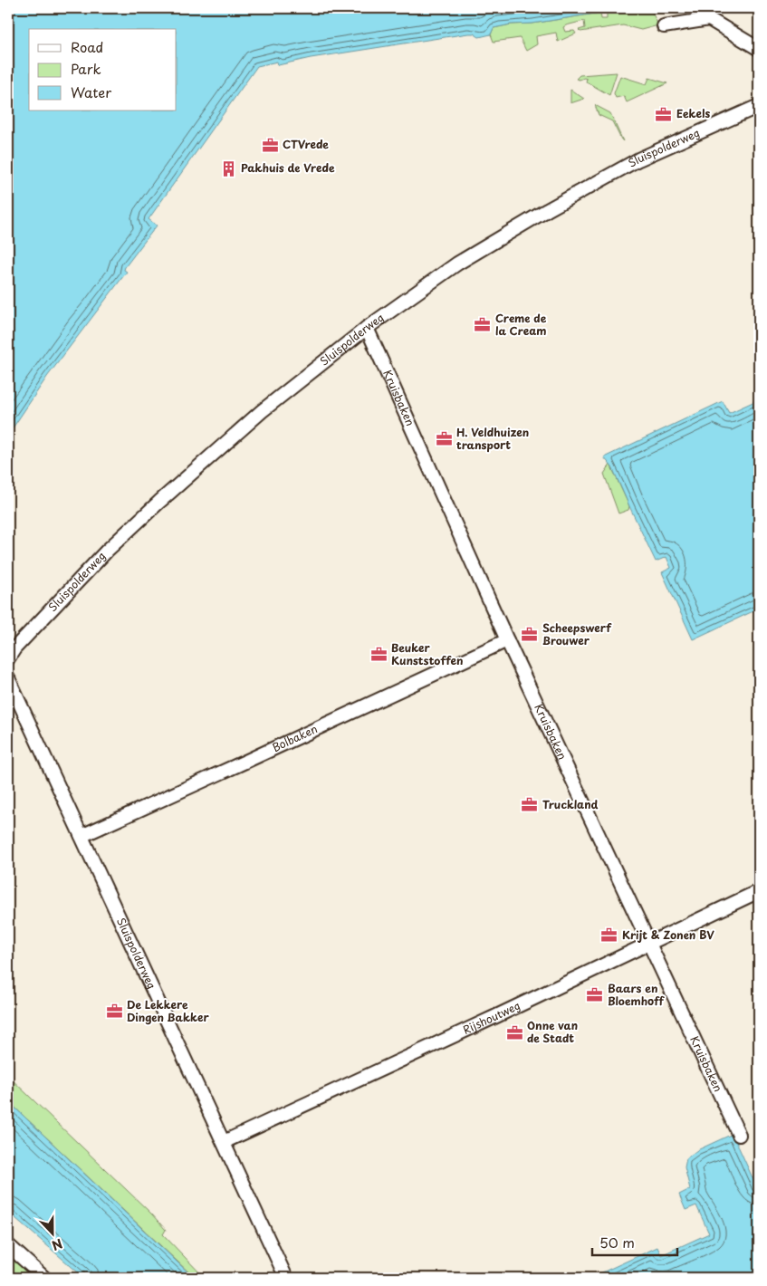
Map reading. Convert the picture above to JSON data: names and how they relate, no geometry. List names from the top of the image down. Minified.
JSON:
{"streets":{"street":["Sluispolderweg","Kruisbaken","Bolbaken","Rijshoutweg"]},"crossings":[["Sluispolderweg","Kruisbaken"],["Sluispolderweg","Bolbaken"],["Sluispolderweg","Rijshoutweg"],["Kruisbaken","Bolbaken"],["Kruisbaken","Rijshoutweg"]],"places":{"office":["Eekels","CTVrede","Creme de la Cream","H. Veldhuizen transport","Scheepswerf Brouwer","Beuker Kunststoffen","Truckland","Krijt & Zonen BV","Baars en Bloemhoff","De Lekkere Dingen Bakker","Onne van de Stadt"],"building":["Pakhuis de Vrede"]},"legend":["Road","Park","Water"],"scale_bar":"50 m","north":"bottom"}
